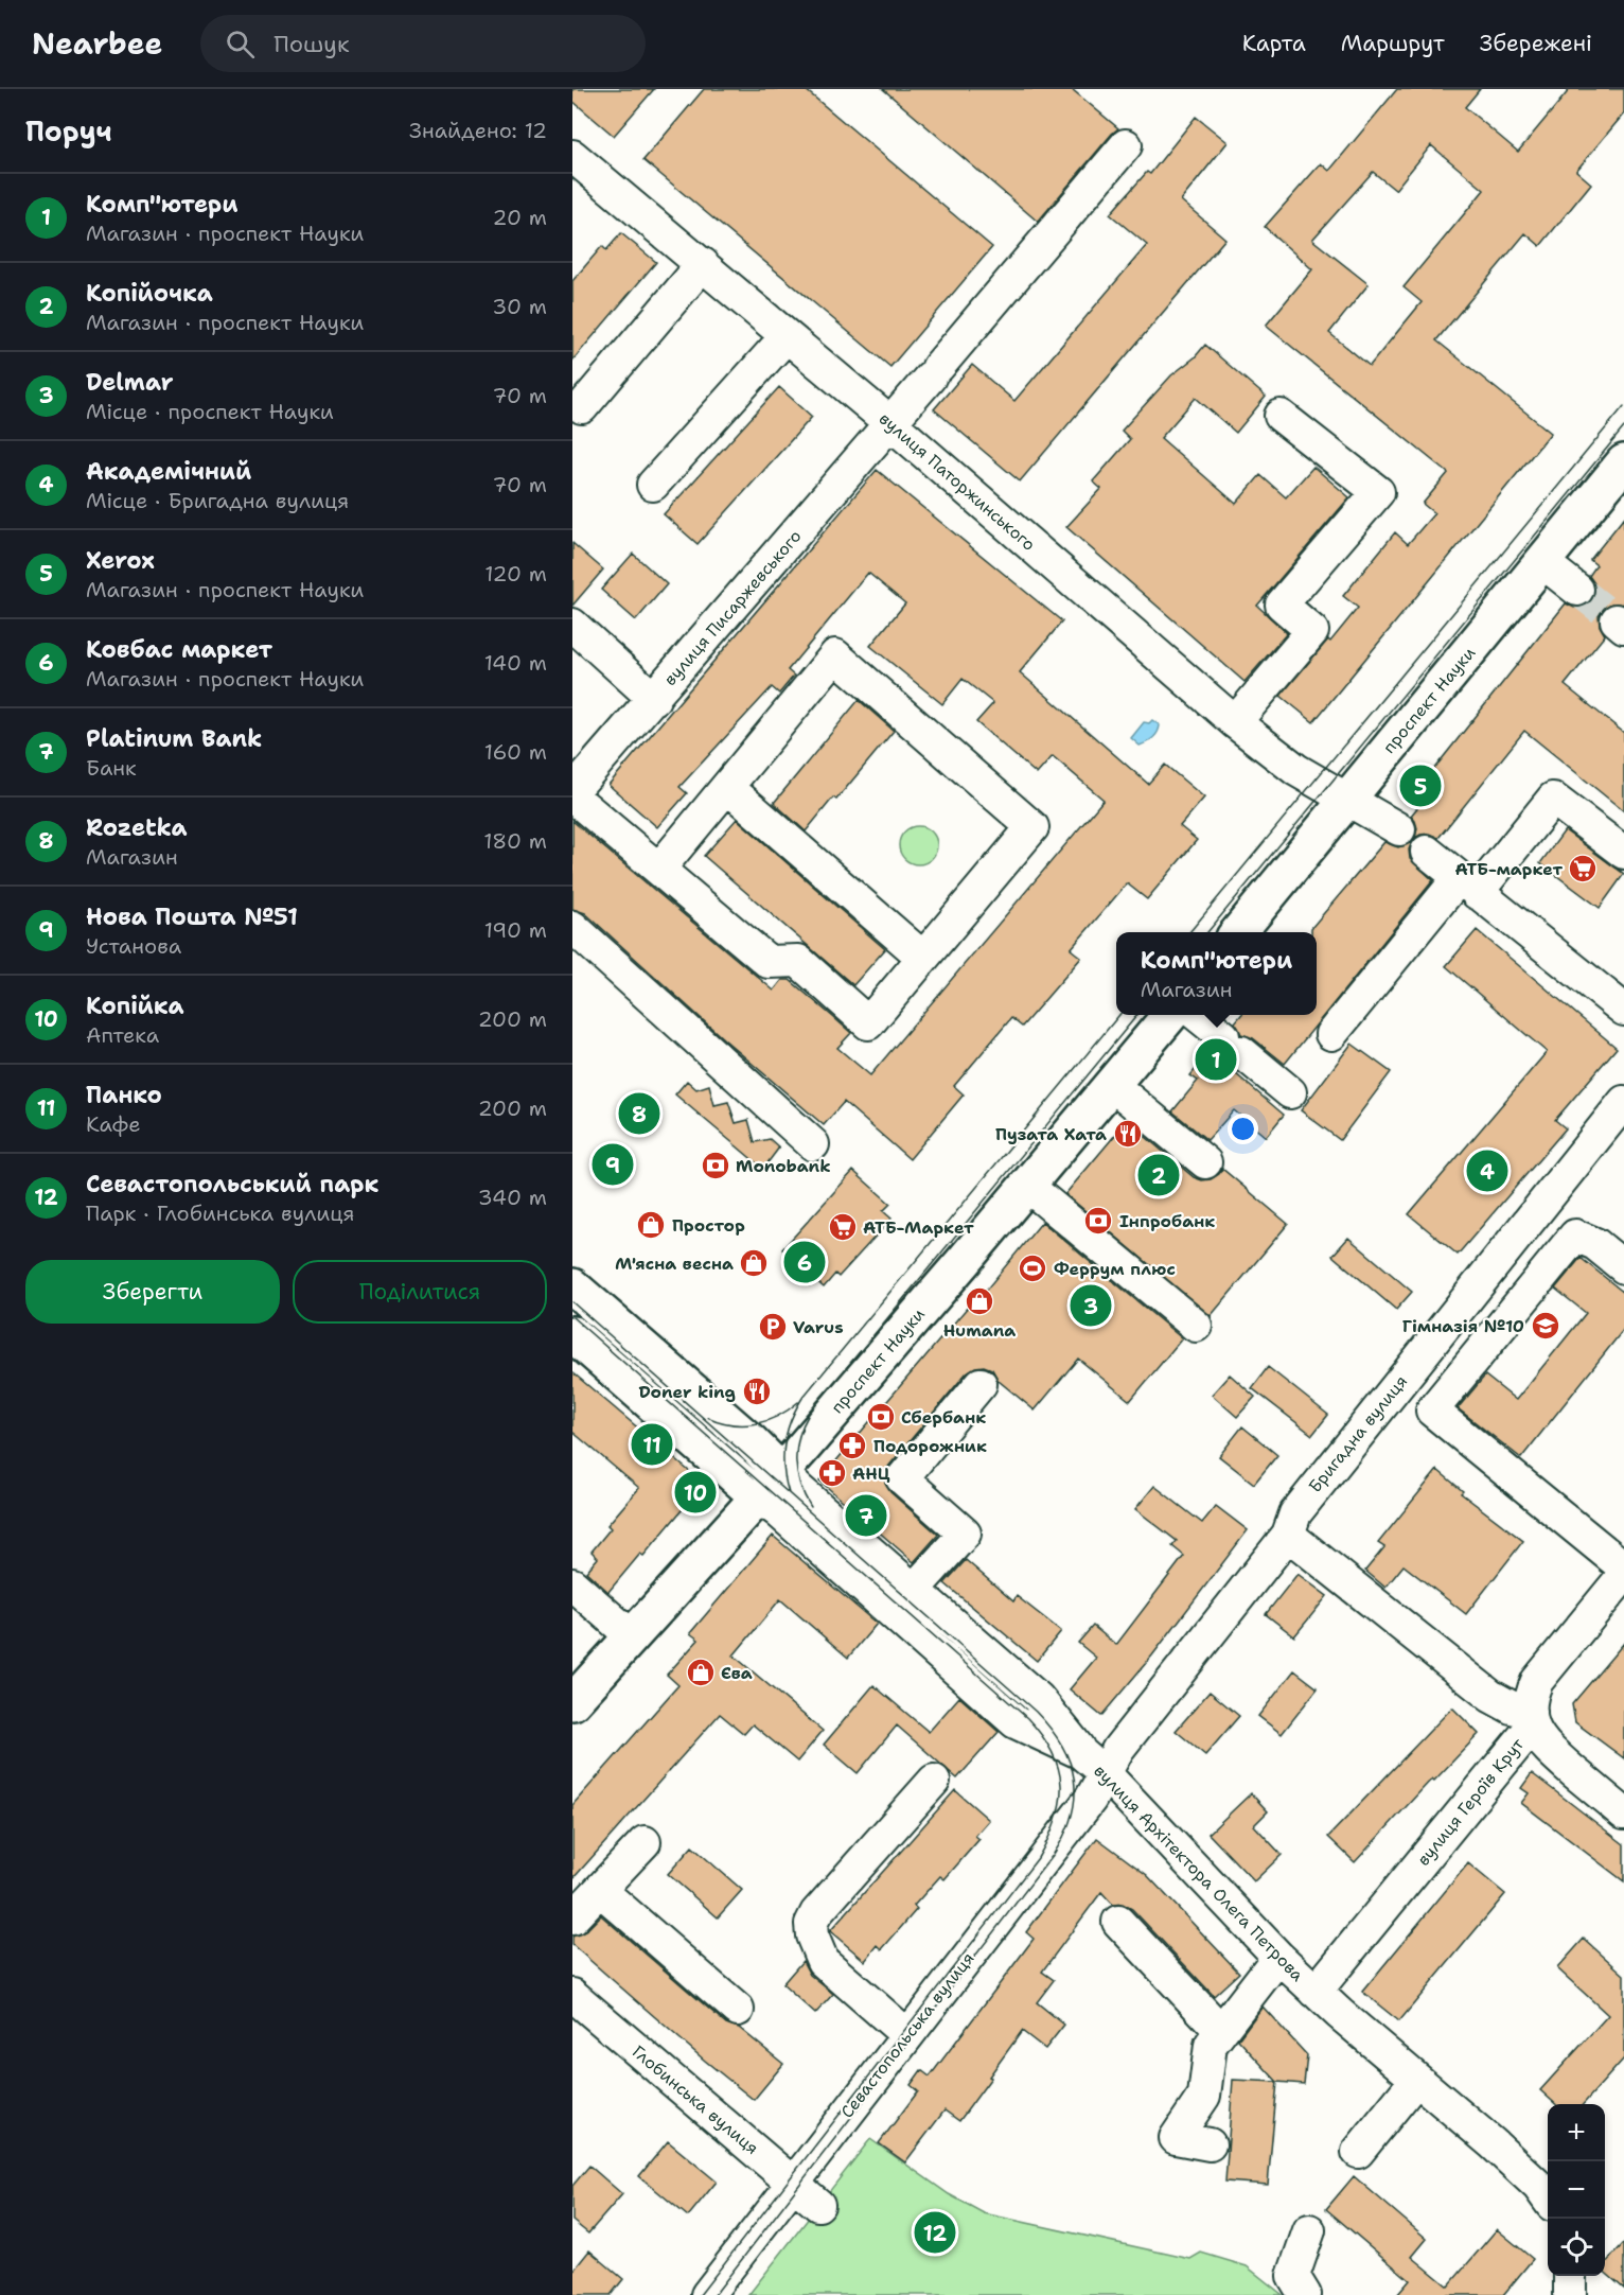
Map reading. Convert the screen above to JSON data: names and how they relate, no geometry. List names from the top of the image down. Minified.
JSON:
{"streets":{"main road":["проспект Науки","вулиця Архітектора Олега Петрова"],"street":["вулиця Паторжинського","вулиця Писаржевського","Бригадна вулиця","вулиця Героїв Крут","Севастопольська вулиця","Глобинська вулиця"]},"crossings":[["вулиця Паторжинського","вулиця Писаржевського"],["вулиця Паторжинського","проспект Науки"],["проспект Науки","вулиця Архітектора Олега Петрова"],["Бригадна вулиця","вулиця Архітектора Олега Петрова"],["Бригадна вулиця","Севастопольська вулиця"],["вулиця Героїв Крут","вулиця Архітектора Олега Петрова"],["вулиця Архітектора Олега Петрова","Севастопольська вулиця"],["Севастопольська вулиця","Глобинська вулиця"]],"places":{"supermarket":["АТБ-маркет","АТБ-Маркет"],"restaurant":["Пузата Хата","Doner king"],"bank":["Monobank","Інпробанк","Сбербанк"],"shop":["Простор","М'ясна весна","Humana","Єва"],"sports":["Феррум плюс"],"school or university":["Гімназія №10"],"parking":["Varus"],"pharmacy":["Подорожник","АНЦ"]},"page":{"header":"Nearbee","search":"Пошук","nav":["Карта","Маршрут","Збережені"],"heading":["Поруч","Знайдено: 12"],"list":[{"mark":"1","name":"Комп\"ютери","note":"Магазин · проспект Науки","value":"20 m"},{"mark":"2","name":"Копійочка","note":"Магазин · проспект Науки","value":"30 m"},{"mark":"3","name":"Delmar","note":"Місце · проспект Науки","value":"70 m"},{"mark":"4","name":"Академічний","note":"Місце · Бригадна вулиця","value":"70 m"},{"mark":"5","name":"Xerox","note":"Магазин · проспект Науки","value":"120 m"},{"mark":"6","name":"Ковбас маркет","note":"Магазин · проспект Науки","value":"140 m"},{"mark":"7","name":"Platinum Bank","note":"Банк","value":"160 m"},{"mark":"8","name":"Rozetka","note":"Магазин","value":"180 m"},{"mark":"9","name":"Нова Пошта №51","note":"Установа","value":"190 m"},{"mark":"10","name":"Копійка","note":"Аптека","value":"200 m"},{"mark":"11","name":"Панко","note":"Кафе","value":"200 m"},{"mark":"12","name":"Севастопольський парк","note":"Парк · Глобинська вулиця","value":"340 m"}],"pins":["5","1","8","9","4","2","6","3","11","10","7","12"],"popup":["Комп\"ютери","Магазин"],"buttons":["Зберегти","Поділитися"],"map_buttons":["+","−"]}}
